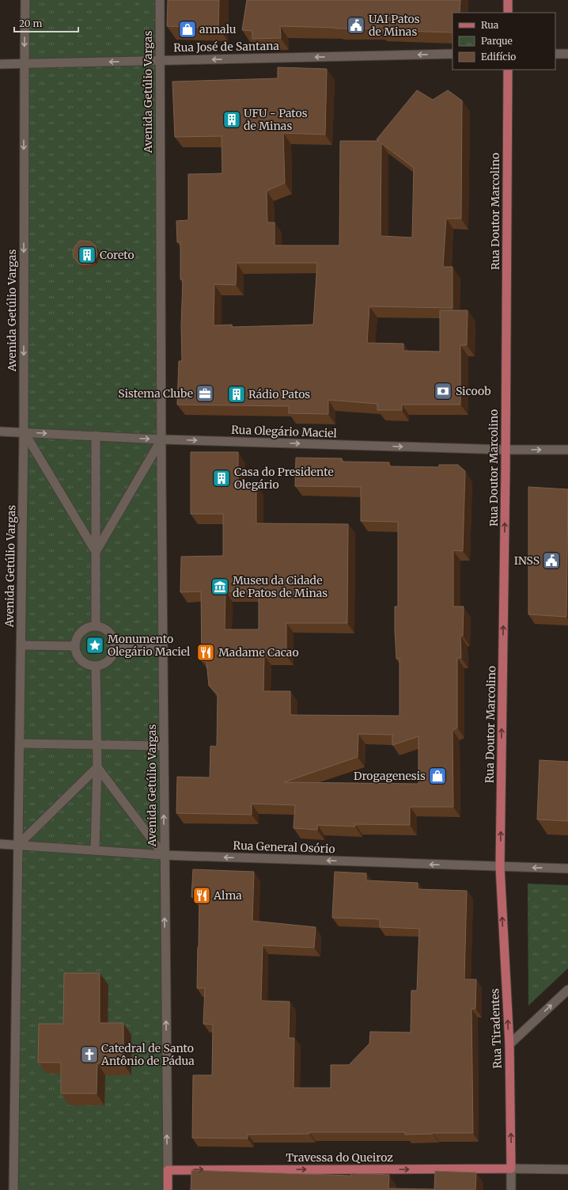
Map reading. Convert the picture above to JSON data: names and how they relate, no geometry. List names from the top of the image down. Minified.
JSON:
{"streets":{"main road":["Avenida Getúlio Vargas","Rua Doutor Marcolino","Rua Tiradentes","Travessa do Queiroz"],"street":["Rua José de Santana","Rua Olegário Maciel","Rua General Osório"]},"crossings":[["Rua José de Santana","Avenida Getúlio Vargas"],["Avenida Getúlio Vargas","Rua Olegário Maciel"],["Avenida Getúlio Vargas","Rua General Osório"],["Avenida Getúlio Vargas","Travessa do Queiroz"],["Rua Doutor Marcolino","Rua Olegário Maciel"],["Rua Doutor Marcolino","Rua General Osório"],["Rua Doutor Marcolino","Rua Tiradentes"],["Rua General Osório","Rua Tiradentes"],["Rua Tiradentes","Travessa do Queiroz"]],"one_way":["Rua José de Santana","Rua Doutor Marcolino","Rua Olegário Maciel","Rua General Osório","Rua Tiradentes","Travessa do Queiroz"],"places":{"public building":["UAI Patos de Minas","INSS"],"shop":["annalu","Drogagenesis"],"building":["UFU - Patos de Minas","Coreto","Rádio Patos","Casa do Presidente Olegário"],"bank":["Sicoob"],"office":["Sistema Clube"],"museum":["Museu da Cidade de Patos de Minas"],"place":["Monumento Olegário Maciel"],"restaurant":["Madame Cacao","Alma"],"church":["Catedral de Santo Antônio de Pádua"]},"legend":["Rua","Parque","Edifício"],"scale_bar":"20 m"}
